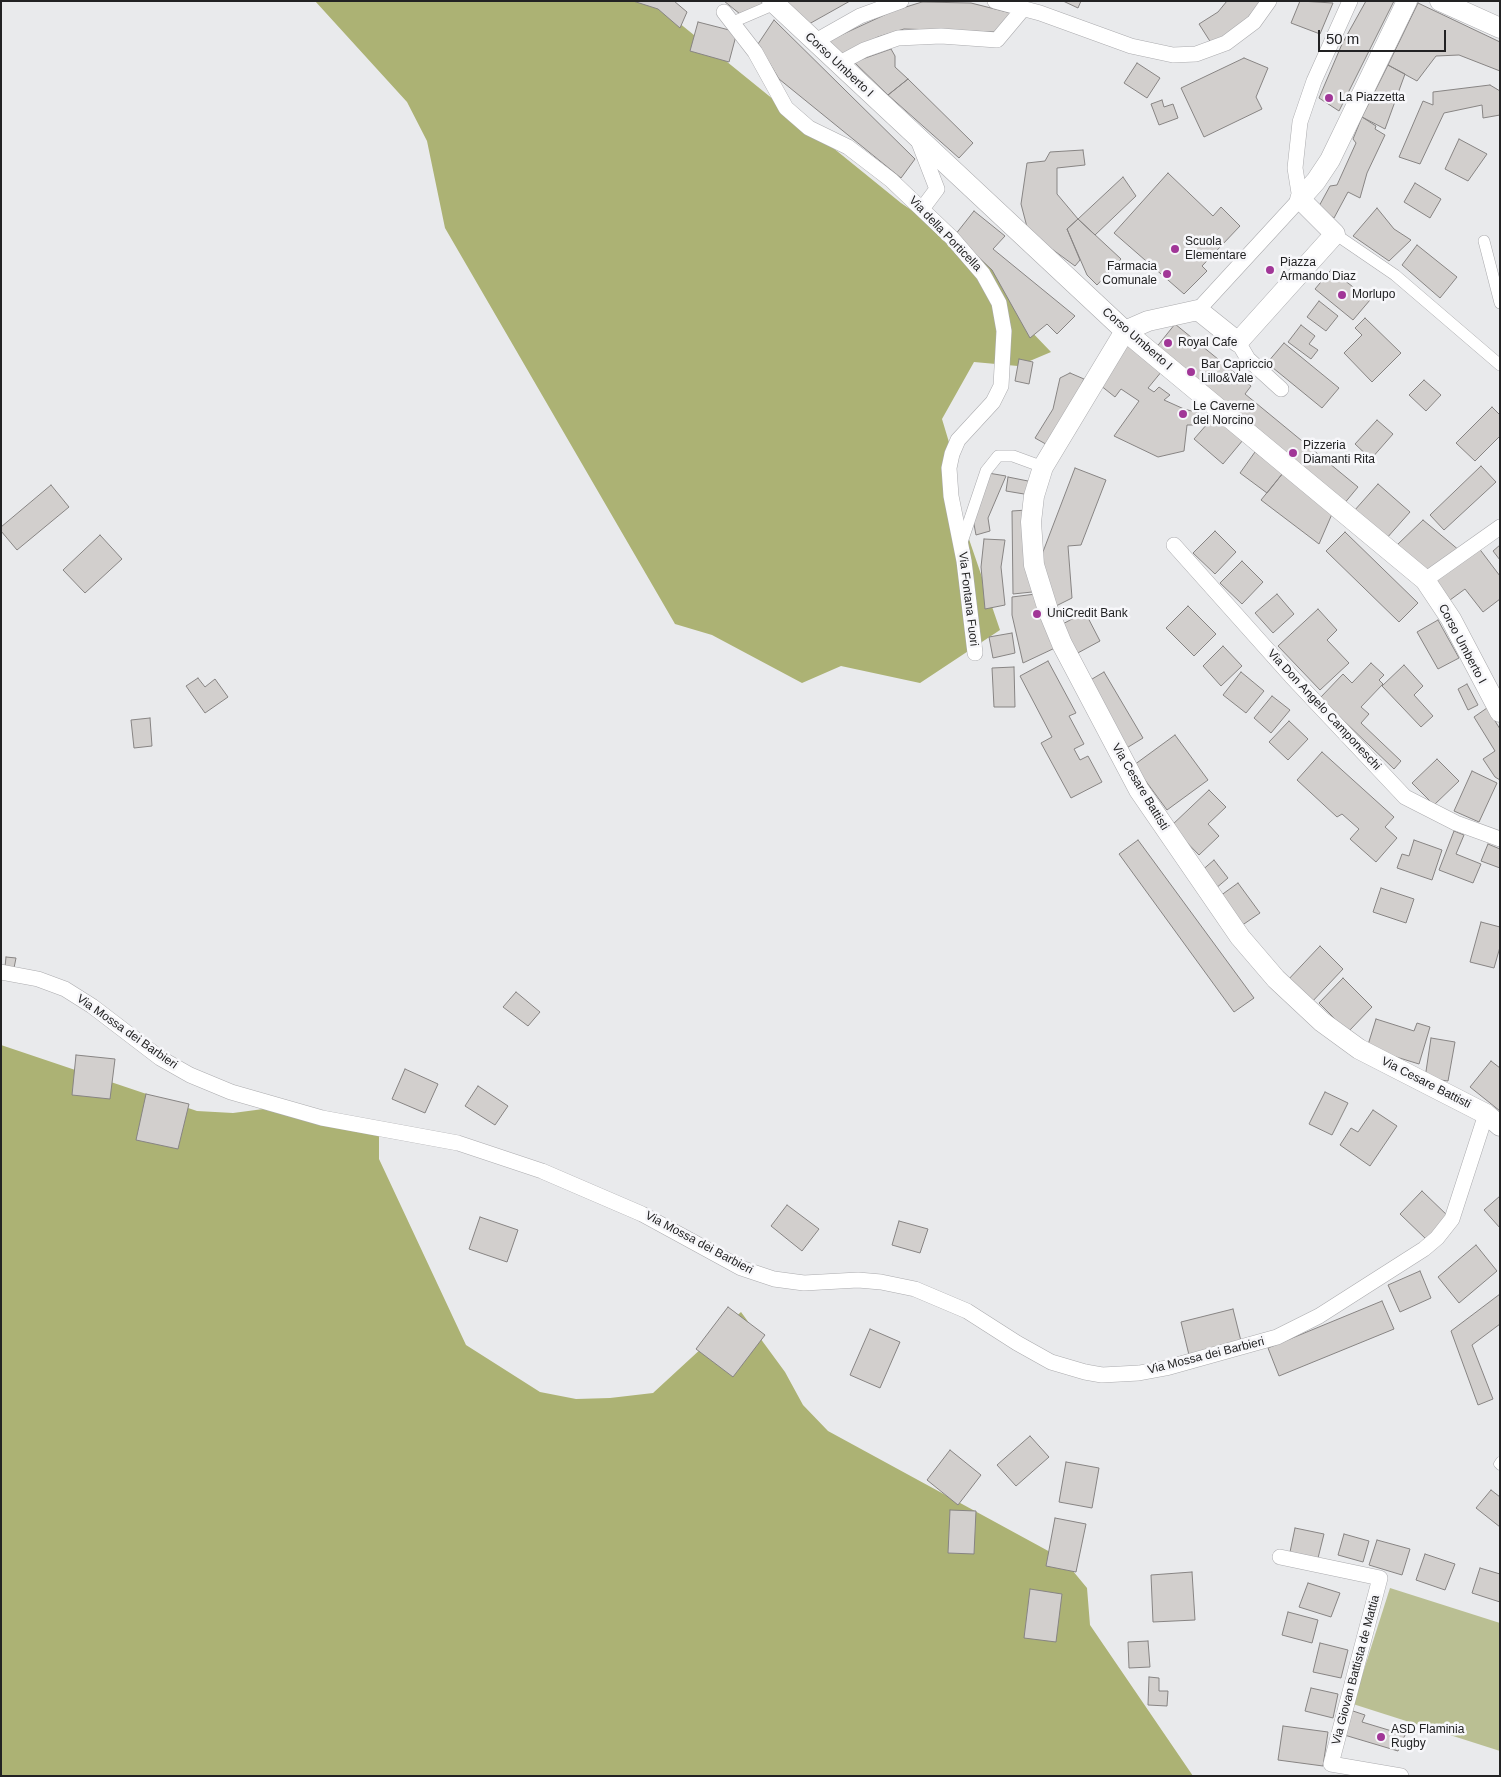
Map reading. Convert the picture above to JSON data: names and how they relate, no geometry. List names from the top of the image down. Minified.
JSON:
{"streets":{"street":["Corso Umberto I","Via della Porticella","Via Fontana Fuori","Via Don Angelo Camponeschi","Via Cesare Battisti","Via Mossa dei Barbieri","Via Giovan Battista de Mattia"]},"crossings":[["Corso Umberto I","Via Cesare Battisti"],["Via della Porticella","Via Fontana Fuori"],["Via Cesare Battisti","Via Mossa dei Barbieri"]],"places":["La Piazzetta","Scuola Elementare","Piazza Armando Diaz","Farmacia Comunale","Morlupo","Royal Cafe","Bar Capriccio Lillo&Vale","Le Caverne del Norcino","Pizzeria Diamanti Rita","UniCredit Bank","ASD Flaminia Rugby"],"scale_bar":"50 m"}
